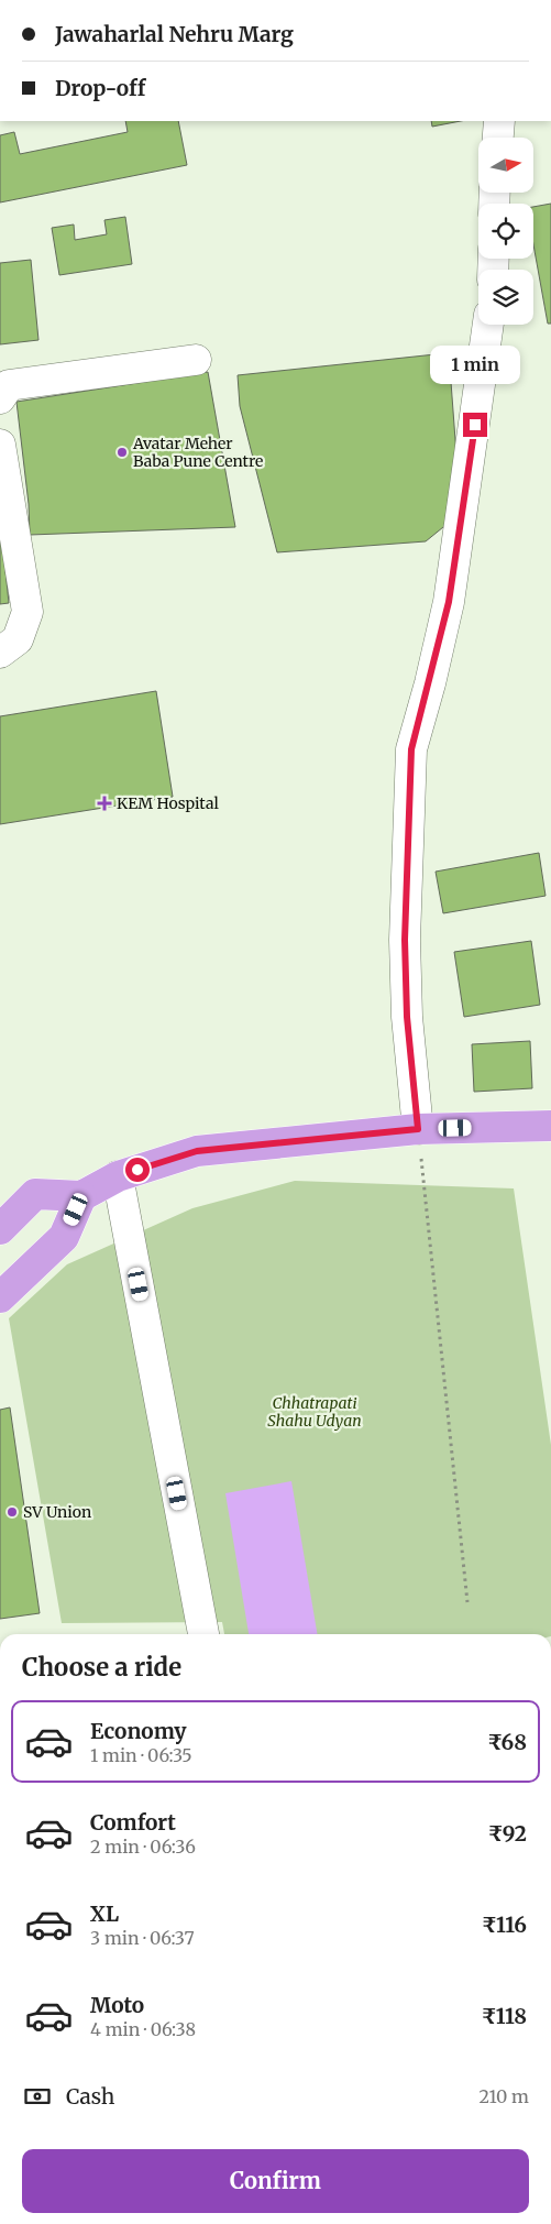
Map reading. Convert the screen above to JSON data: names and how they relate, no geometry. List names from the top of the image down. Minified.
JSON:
{"parks":["Chhatrapati Shahu Udyan"],"places":{"other":["Avatar Meher Baba Pune Centre","SV Union"],"health":["KEM Hospital"]},"north":"right","page":{"banner":["Jawaharlal Nehru Marg","Drop-off"],"bubble":"1 min","heading":"Choose a ride","list":[{"name":"Economy","note":"1 min · 06:35","value":"₹68"},{"name":"Comfort","note":"2 min · 06:36","value":"₹92"},{"name":"XL","note":"3 min · 06:37","value":"₹116"},{"name":"Moto","note":"4 min · 06:38","value":"₹118"}],"pay":["Cash","210 m"],"buttons":"Confirm"}}
